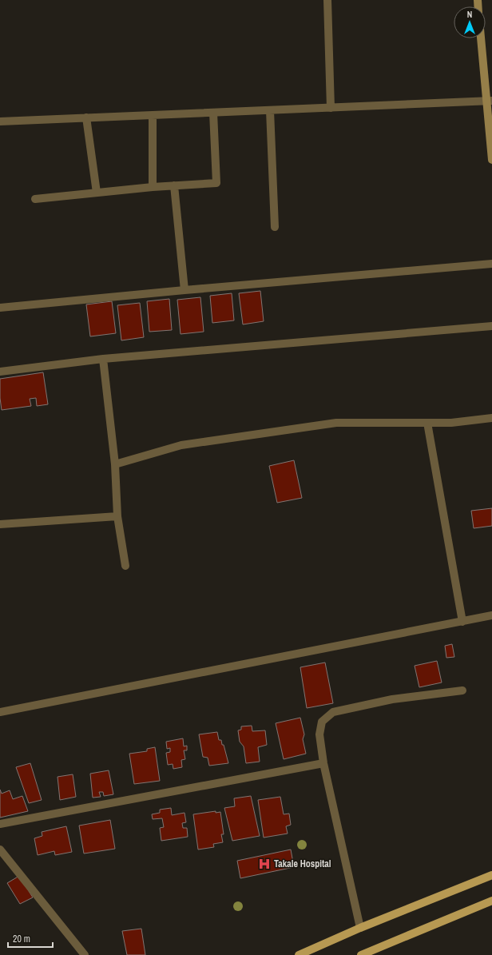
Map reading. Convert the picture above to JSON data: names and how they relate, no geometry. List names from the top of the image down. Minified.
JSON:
{"places":{"hospital":["Takale Hospital"]},"scale_bar":"20 m","north":"top"}
